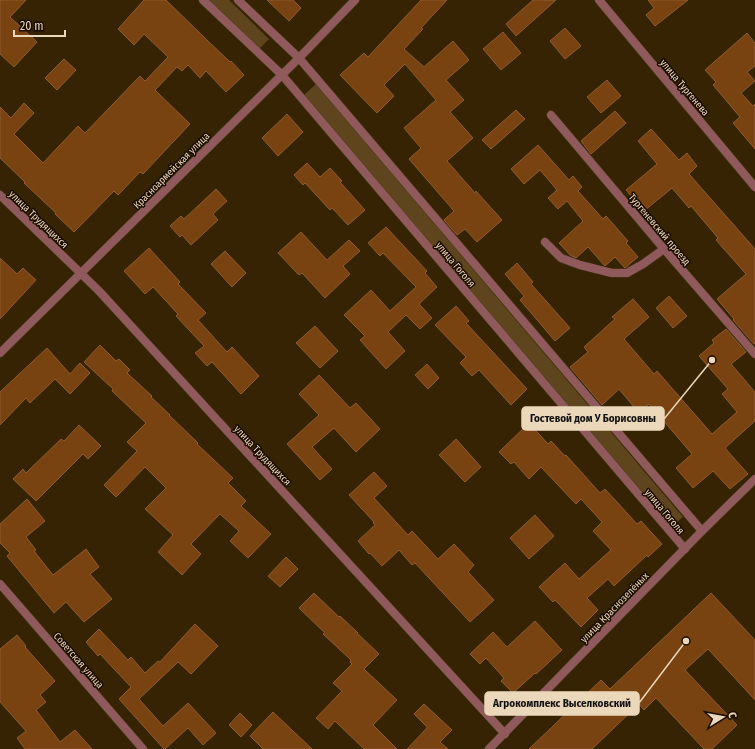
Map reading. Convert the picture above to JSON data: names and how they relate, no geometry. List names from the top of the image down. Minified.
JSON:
{"streets":{"street":["улица Тургенева","Красноармейская улица","улица Трудящихся","Тургеневский проезд","улица Гоголя","улица Краснозелёных","Советская улица"]},"crossings":[["Красноармейская улица","улица Трудящихся"],["Красноармейская улица","улица Гоголя"],["улица Трудящихся","улица Краснозелёных"],["улица Гоголя","улица Краснозелёных"]],"places":["Гостевой дом У Борисовны","Агрокомплекс Выселковский"],"scale_bar":"20 m","north":"right"}
